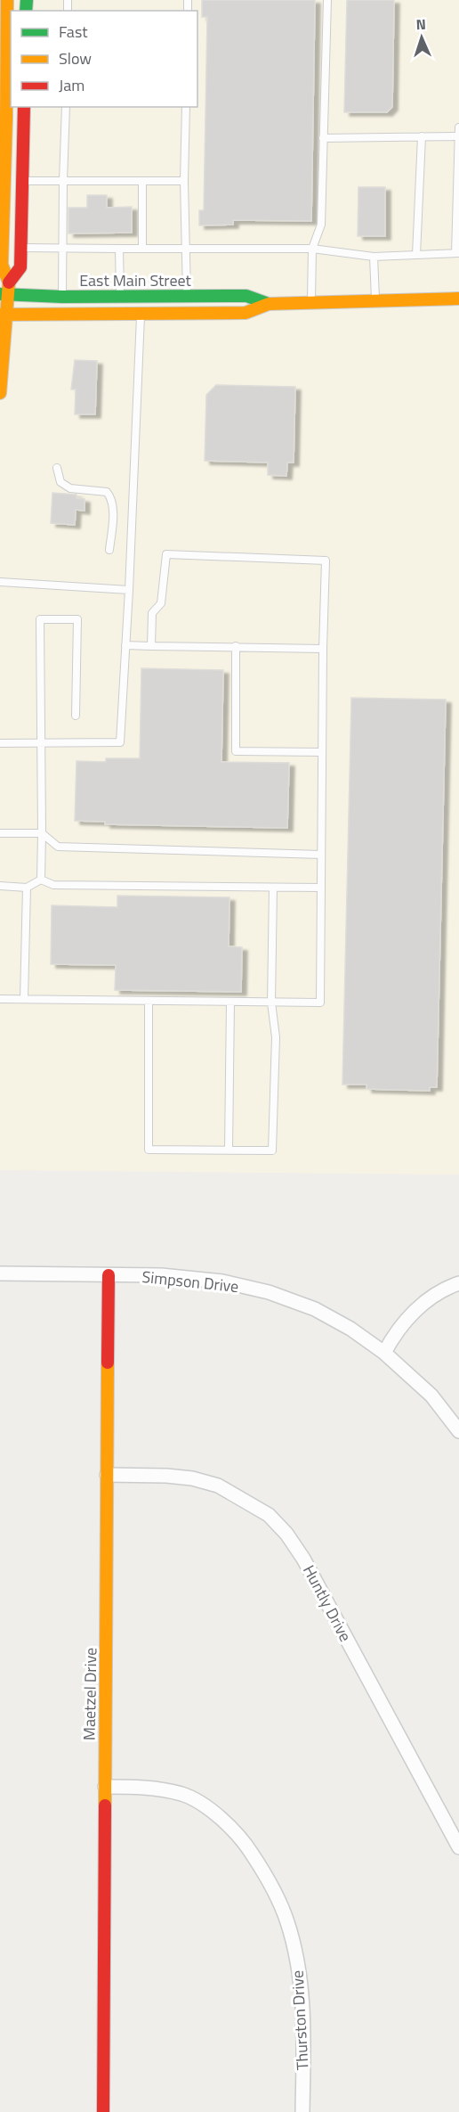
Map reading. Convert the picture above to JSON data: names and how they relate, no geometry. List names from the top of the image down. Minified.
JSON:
{"streets":{"main road":["East Main Street","Maetzel Drive"],"street":["Simpson Drive","Huntly Drive","Thurston Drive"]},"crossings":[["Simpson Drive","Maetzel Drive"],["Huntly Drive","Maetzel Drive"],["Maetzel Drive","Thurston Drive"]],"legend":["Fast","Slow","Jam"],"north":"top"}
